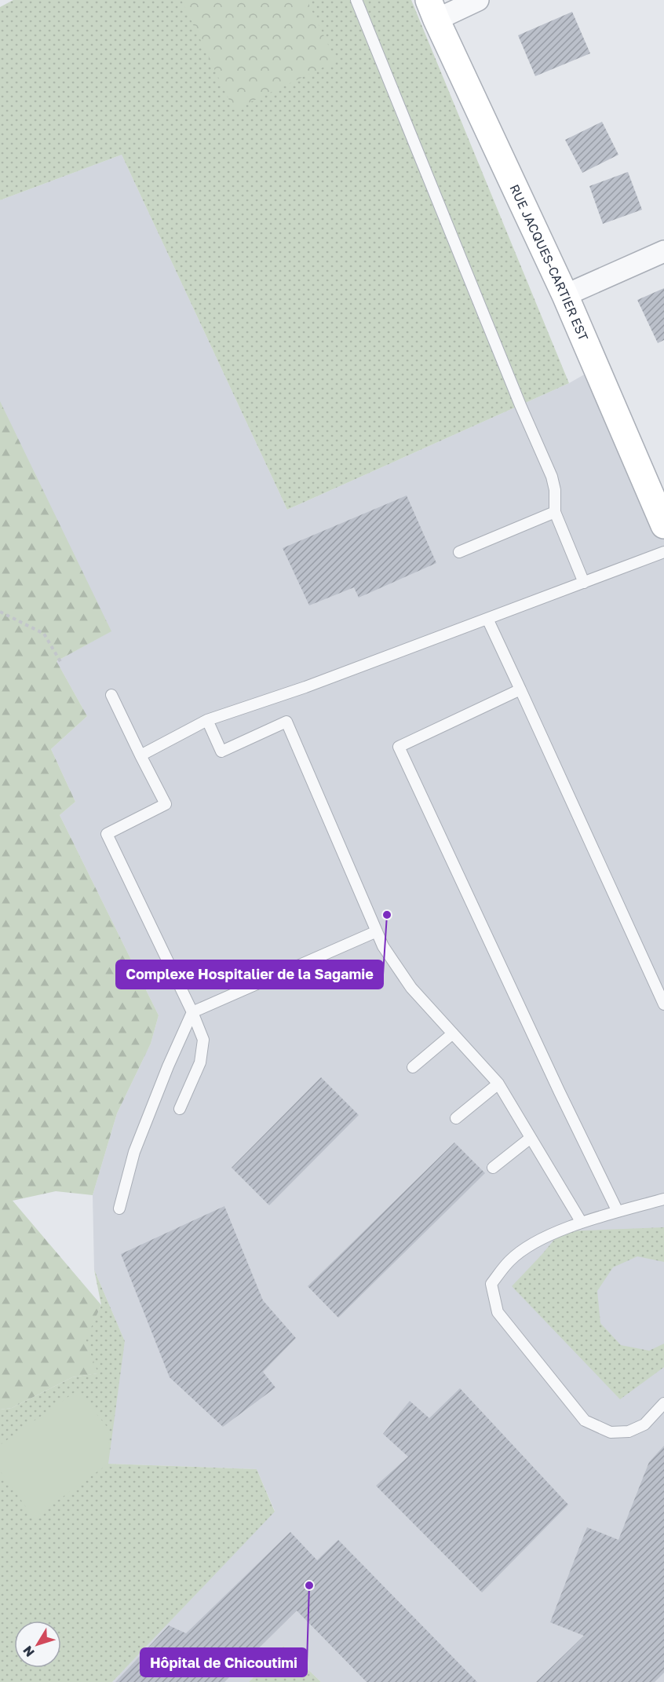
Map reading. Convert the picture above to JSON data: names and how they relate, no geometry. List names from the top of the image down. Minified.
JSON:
{"streets":{"main road":["RUE JACQUES-CARTIER EST"]},"places":["Complexe Hospitalier de la Sagamie","Hôpital de Chicoutimi"],"north":"bottom left"}
